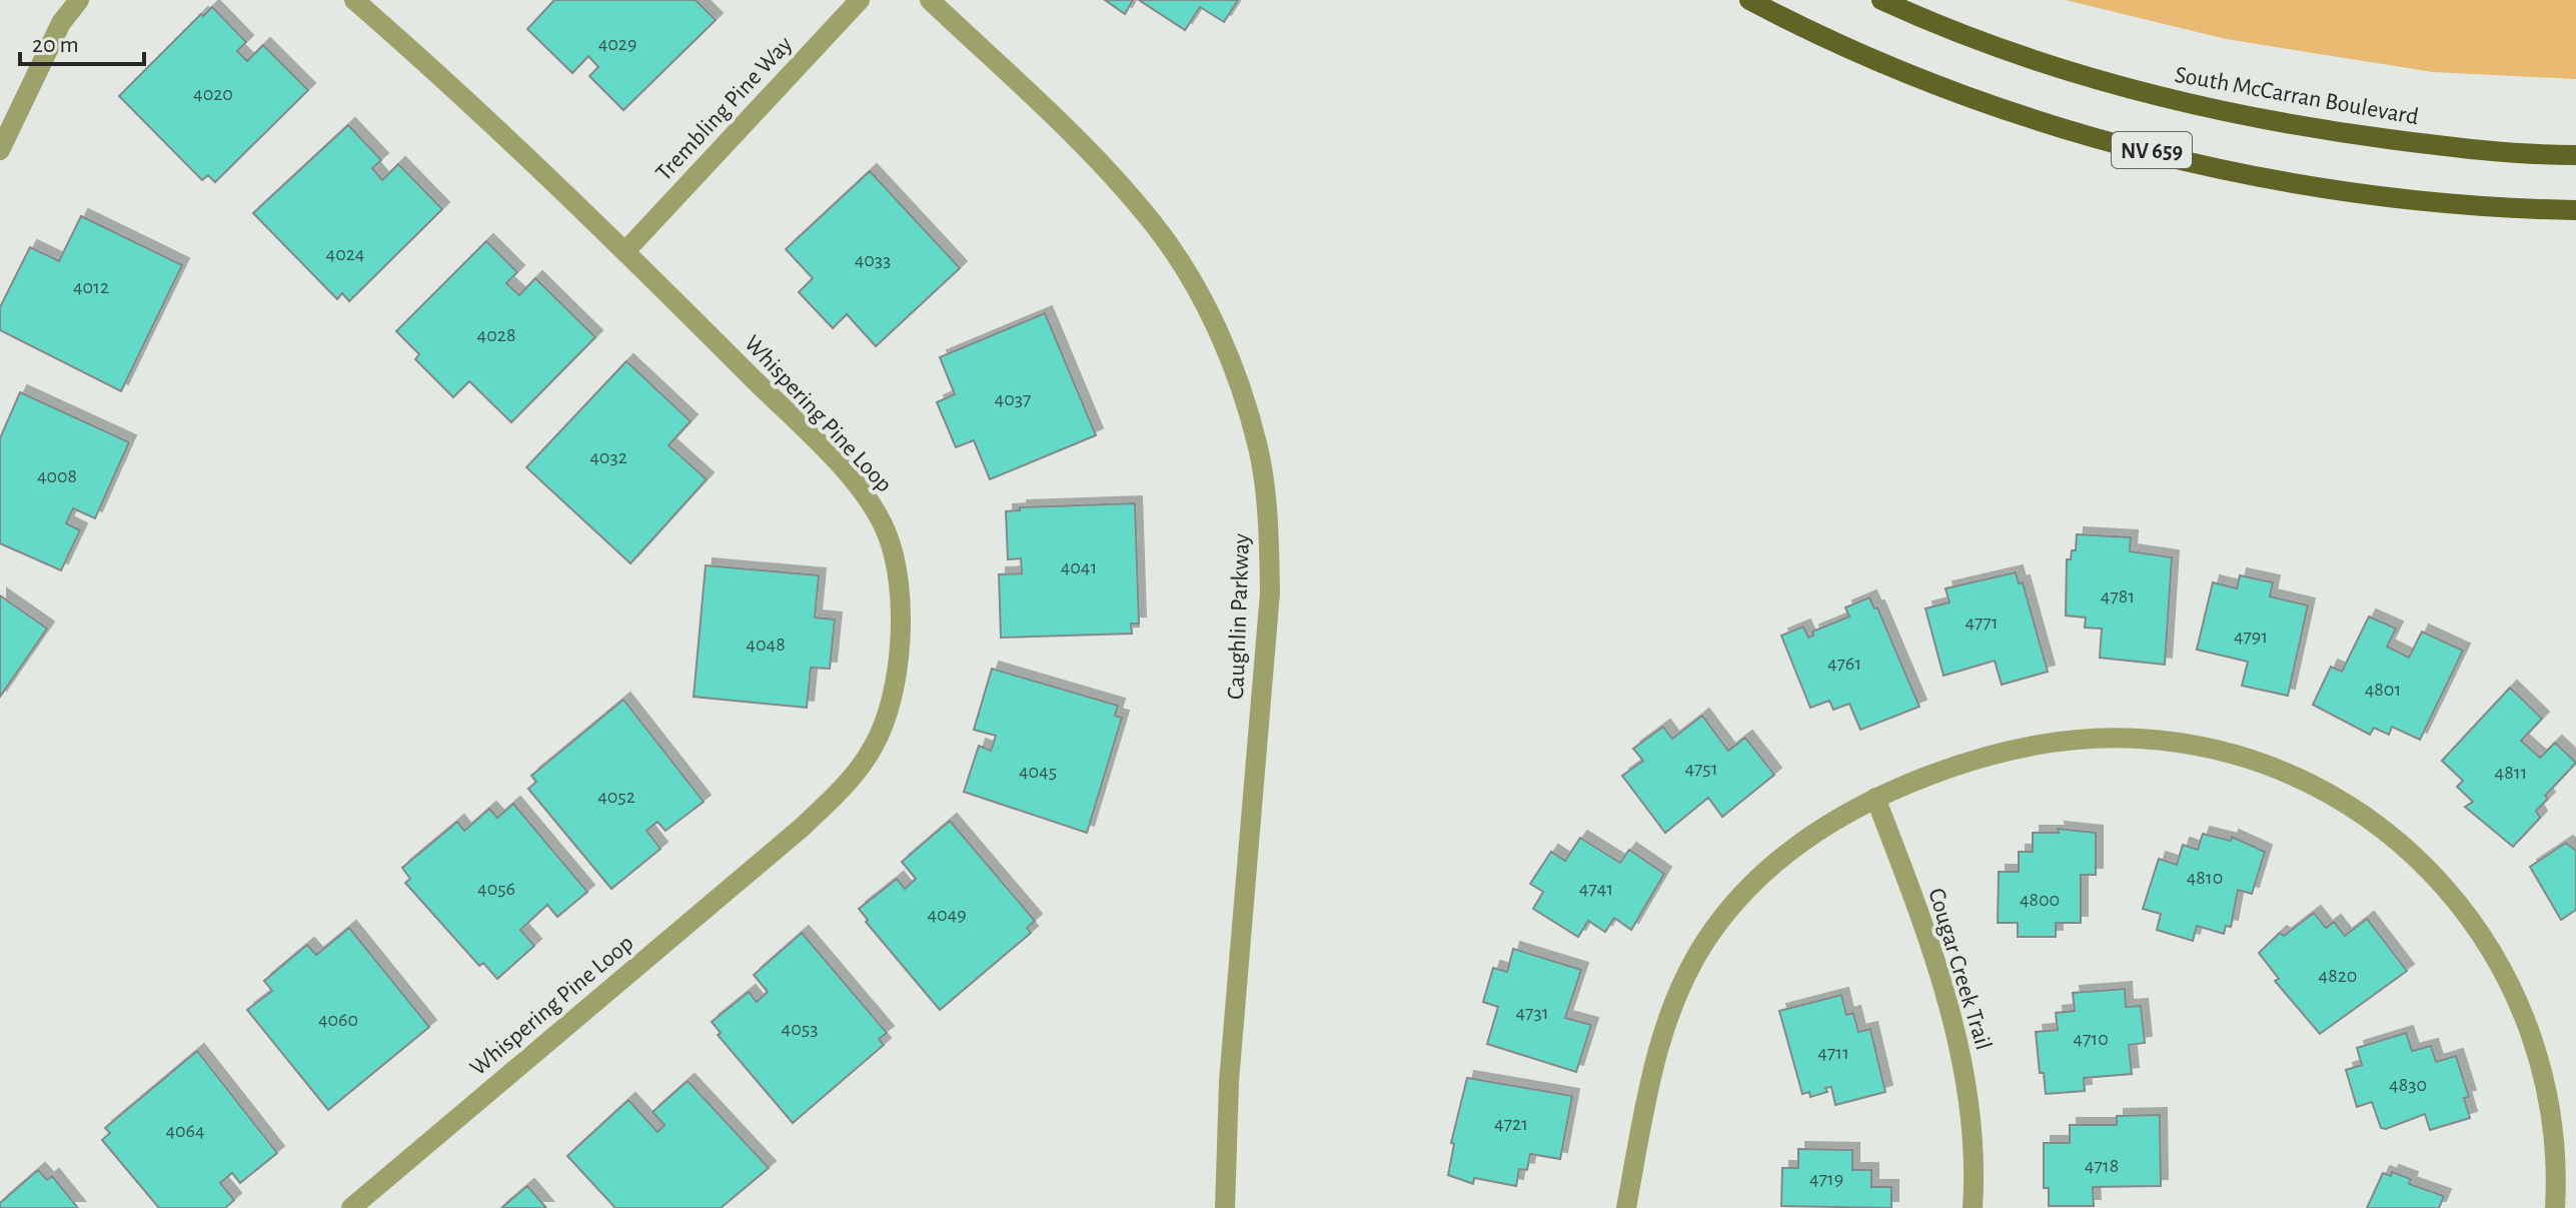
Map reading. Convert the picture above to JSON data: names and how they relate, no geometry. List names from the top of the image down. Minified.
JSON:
{"streets":{"main road":["South McCarran Boulevard","NV 659"],"street":["Trembling Pine Way","Whispering Pine Loop","Caughlin Parkway","Cougar Creek Trail"]},"crossings":[["Trembling Pine Way","Whispering Pine Loop"]],"house_numbers":["4029","4020","4024","4033","4012","4028","4037","4032","4008","4041","4781","4771","4791","4048","4761","4801","4751","4045","4811","4052","4810","4056","4741","4800","4049","4820","4731","4060","4053","4710","4711","4830","4721","4064","4718","4719"],"scale_bar":"20 m"}
